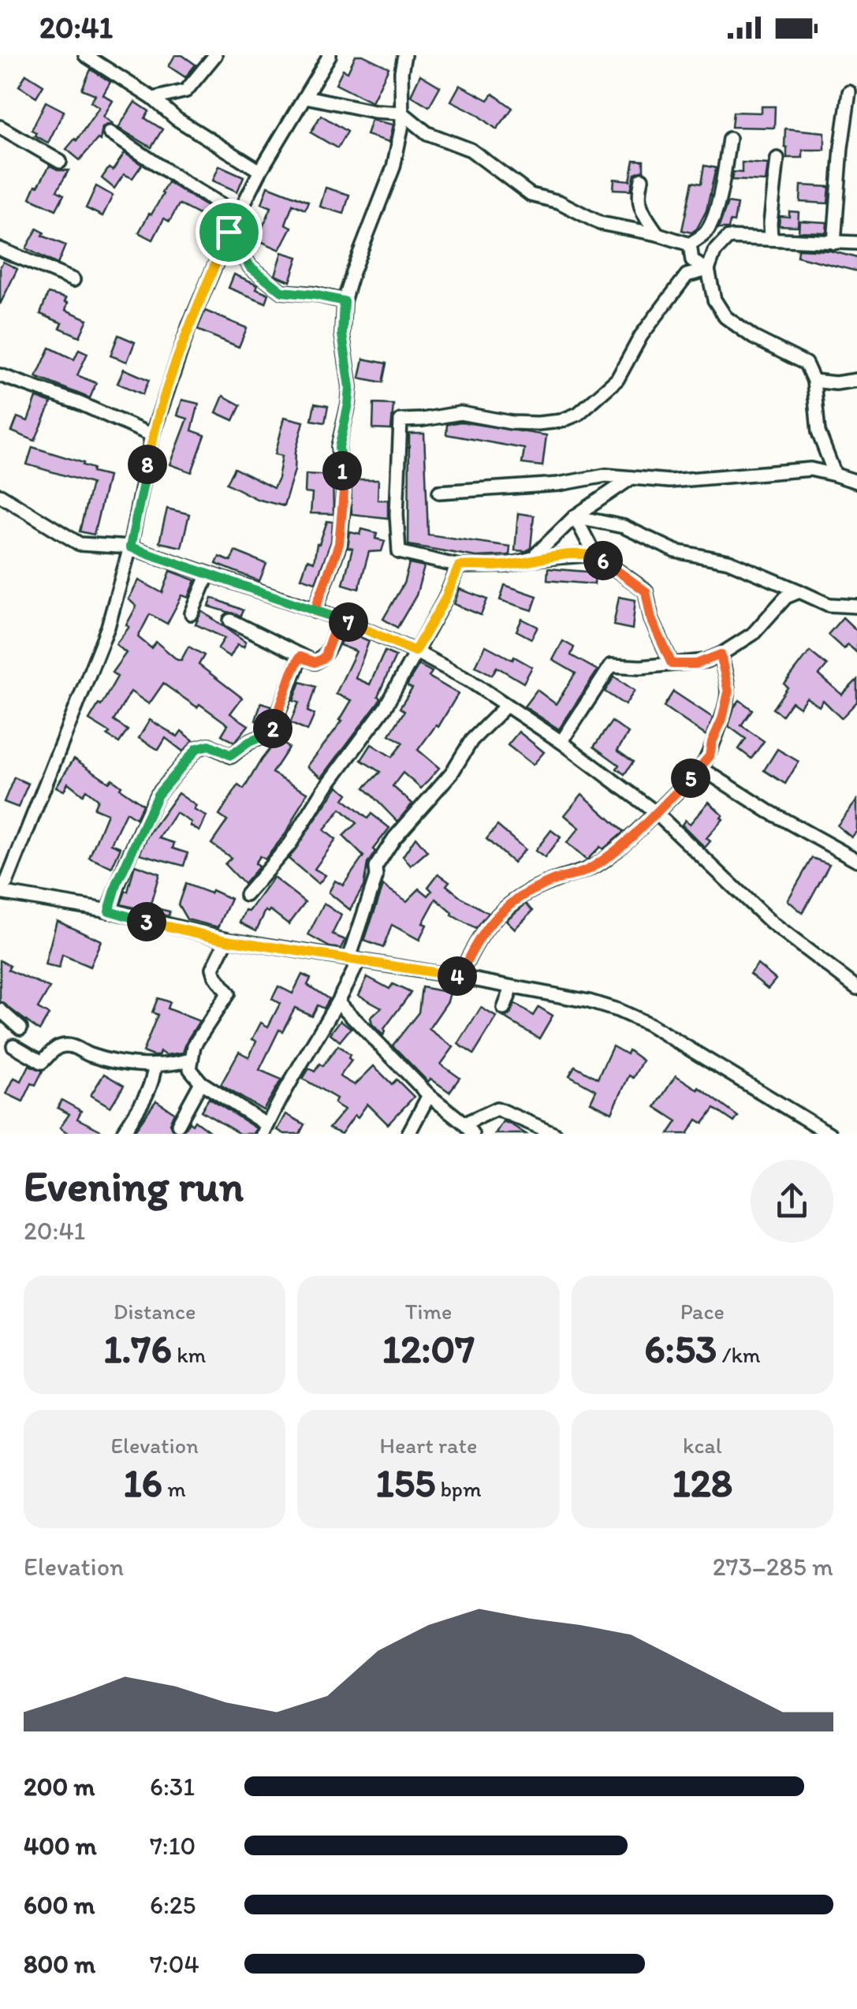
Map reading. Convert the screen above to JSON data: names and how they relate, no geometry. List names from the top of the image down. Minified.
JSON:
{"page":{"status":"20:41","pins":["8","1","6","7","2","5","3","4"],"heading":["Evening run","20:41"],"stats":[["Distance","1.76 km"],["Time","12:07"],["Pace","6:53 /km"],["Elevation","16 m"],["Heart rate","155 bpm"],["kcal","128"]],"chart":["Elevation","273–285 m"],"list":[{"name":"200 m","note":"6:31"},{"name":"400 m","note":"7:10"},{"name":"600 m","note":"6:25"},{"name":"800 m","note":"7:04"}]}}
